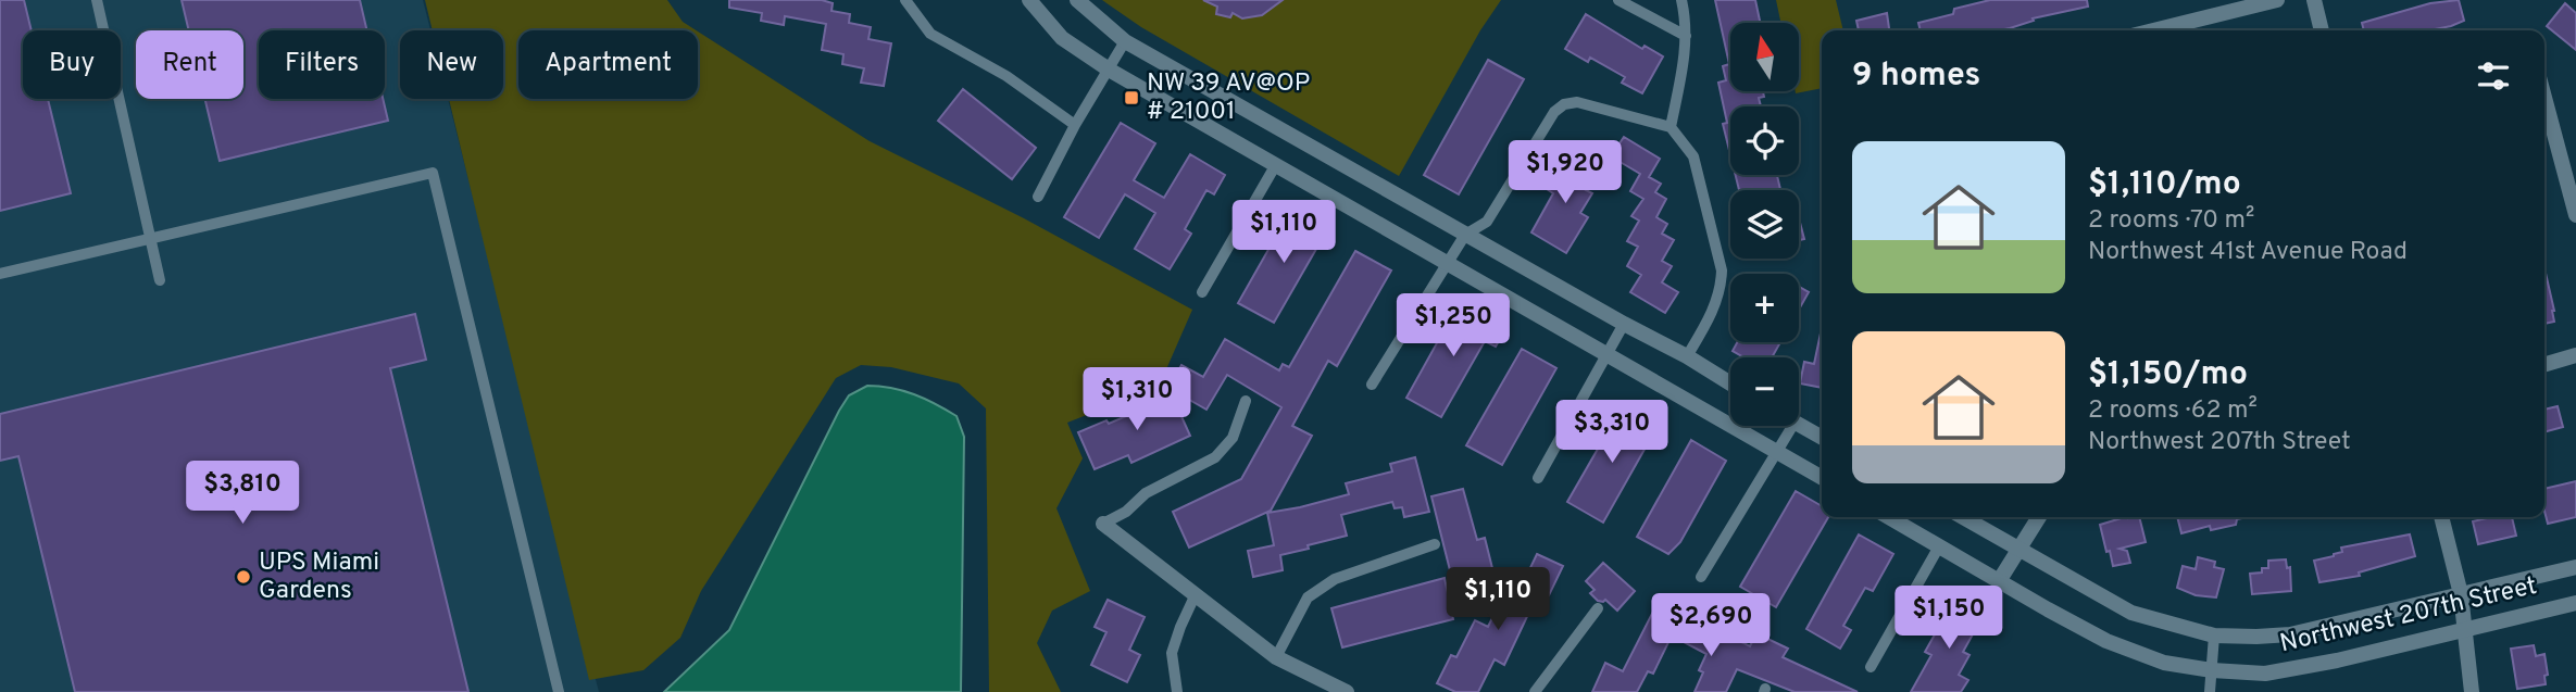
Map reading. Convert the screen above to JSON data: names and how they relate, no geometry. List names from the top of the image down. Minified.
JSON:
{"streets":{"street":["Northwest 207th Street"]},"places":{"transit":["NW 39 AV@OP # 21001"],"other":["UPS Miami Gardens"]},"north":"top","page":{"map_buttons":["+","−"],"chip":["Buy","Rent","Filters","New","Apartment"],"heading":"9 homes","list":[{"name":"$1,110/mo","note":"2 rooms · 70 m² · Northwest 41st Avenue Road"},{"name":"$1,150/mo","note":"2 rooms · 62 m² · Northwest 207th Street"}],"price":["$1,920","$1,110","$1,250","$1,310","$3,310","$3,810","$1,110","$1,150","$2,690"]}}
